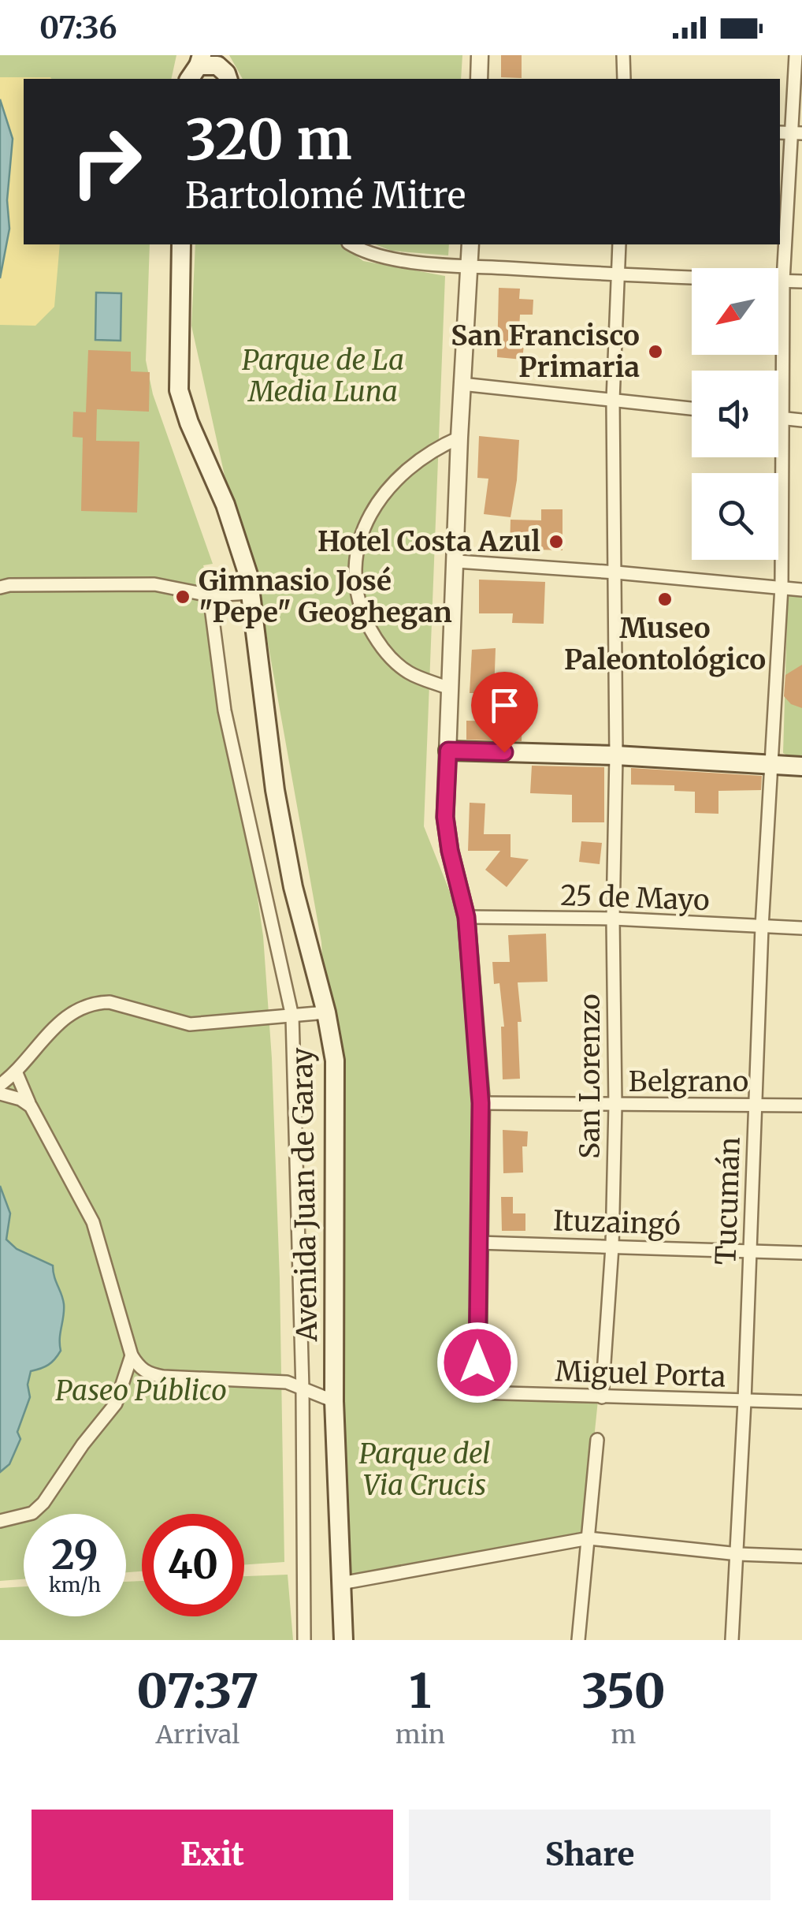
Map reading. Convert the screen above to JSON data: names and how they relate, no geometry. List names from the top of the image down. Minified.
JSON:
{"streets":{"main road":["Avenida Juan de Garay"],"street":["25 de Mayo","San Lorenzo","Belgrano","Tucumán","Ituzaingó","Miguel Porta"]},"crossings":[["25 de Mayo","San Lorenzo"],["25 de Mayo","Tucumán"],["San Lorenzo","Belgrano"],["San Lorenzo","Ituzaingó"],["San Lorenzo","Miguel Porta"],["Belgrano","Tucumán"],["Tucumán","Ituzaingó"],["Tucumán","Miguel Porta"]],"parks":["Parque de La Media Luna","Paseo Público","Parque del Via Crucis"],"places":["San Francisco Primaria","Hotel Costa Azul","Gimnasio José \"Pepe\" Geoghegan","Museo Paleontológico"],"north":"bottom left","page":{"status":"07:36","turn":["320 m","Bartolomé Mitre"],"speed":"29 km/h","limit":"40","eta":["07:37","Arrival","1","min","350","m"],"buttons":["Exit","Share"]}}
